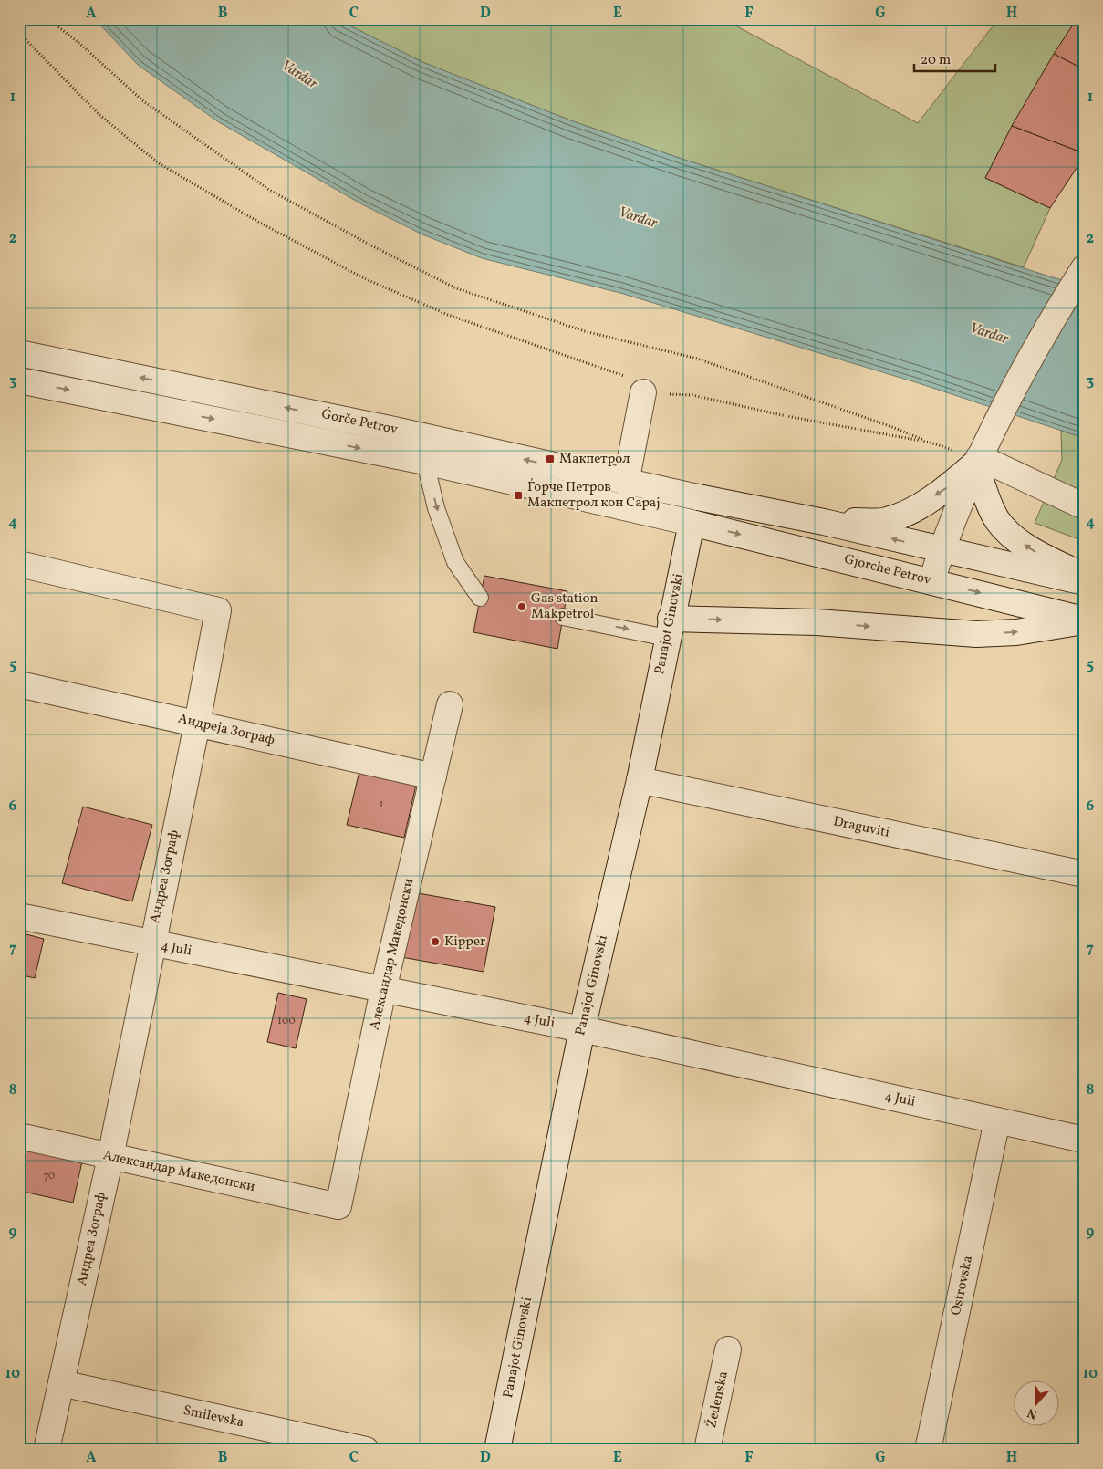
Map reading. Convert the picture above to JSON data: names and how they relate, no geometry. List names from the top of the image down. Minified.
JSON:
{"streets":{"street":["Ǵorče Petrov","Gjorche Petrov","Panajot Ginovski","Андреја Зограф","Draguviti","Андреа Зограф","4 Juli","Αлександар Македонски","Александар Македонски","Ostrovska","Žedenska","Smilevska"]},"crossings":[["Ǵorče Petrov","Gjorche Petrov"],["Ǵorče Petrov","Panajot Ginovski"],["Gjorche Petrov","Panajot Ginovski"],["Panajot Ginovski","Draguviti"],["Panajot Ginovski","4 Juli"],["Андреја Зограф","Андреа Зограф"],["Андреја Зограф","Αлександар Македонски"],["Андреа Зограф","4 Juli"],["Андреа Зограф","Александар Македонски"],["Андреа Зограф","Smilevska"],["4 Juli","Αлександар Македонски"],["4 Juli","Ostrovska"],["Αлександар Македонски","Александар Македонски"]],"water":["Vardar"],"places":{"transit":["Макпетрол","Ѓорче Петров Макпетрол кон Сарај"],"other":["Gas station Makpetrol","Kipper"]},"house_numbers":["1","100","70"],"scale_bar":"20 m","north":"bottom","grid":{"columns":["A","B","C","D","E","F","G","H"],"rows":["1","2","3","4","5","6","7","8","9","10"]}}
